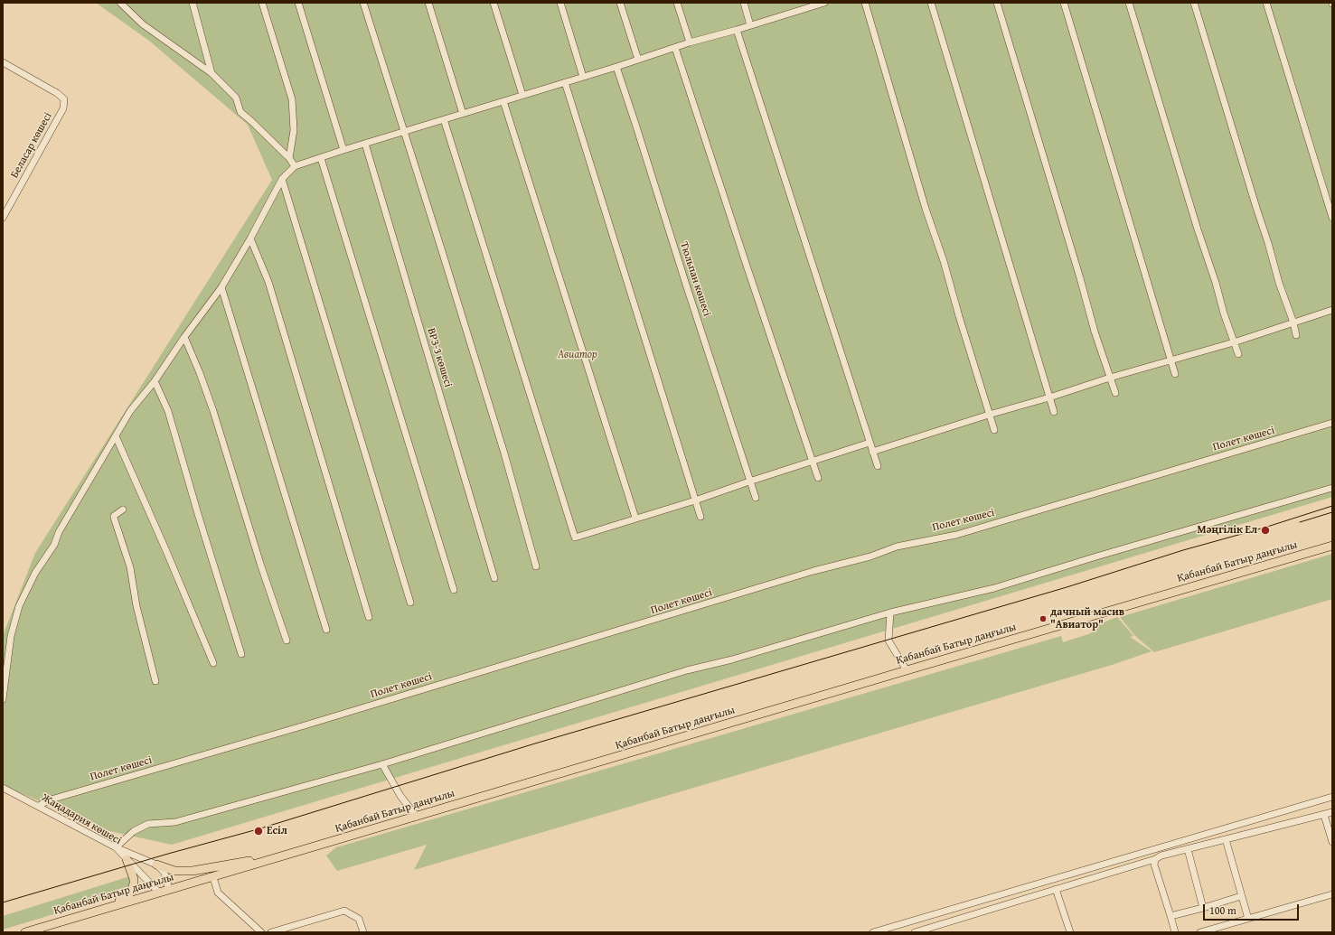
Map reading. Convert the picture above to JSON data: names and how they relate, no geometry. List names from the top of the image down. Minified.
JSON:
{"streets":{"main road":["Қабанбай Батыр даңғылы"],"street":["Беласар көшесі","Тюльпан көшесі","ВРЗ-3 көшесі","Полет көшесі","Жаңадария көшесі"]},"crossings":[["Полет көшесі","Жаңадария көшесі"],["Қабанбай Батыр даңғылы","Жаңадария көшесі"]],"parks":["Авиатор"],"places":["Мәңгілік Ел","дачный масив \"Авиатор\"","Есіл"],"scale_bar":"100 m"}
